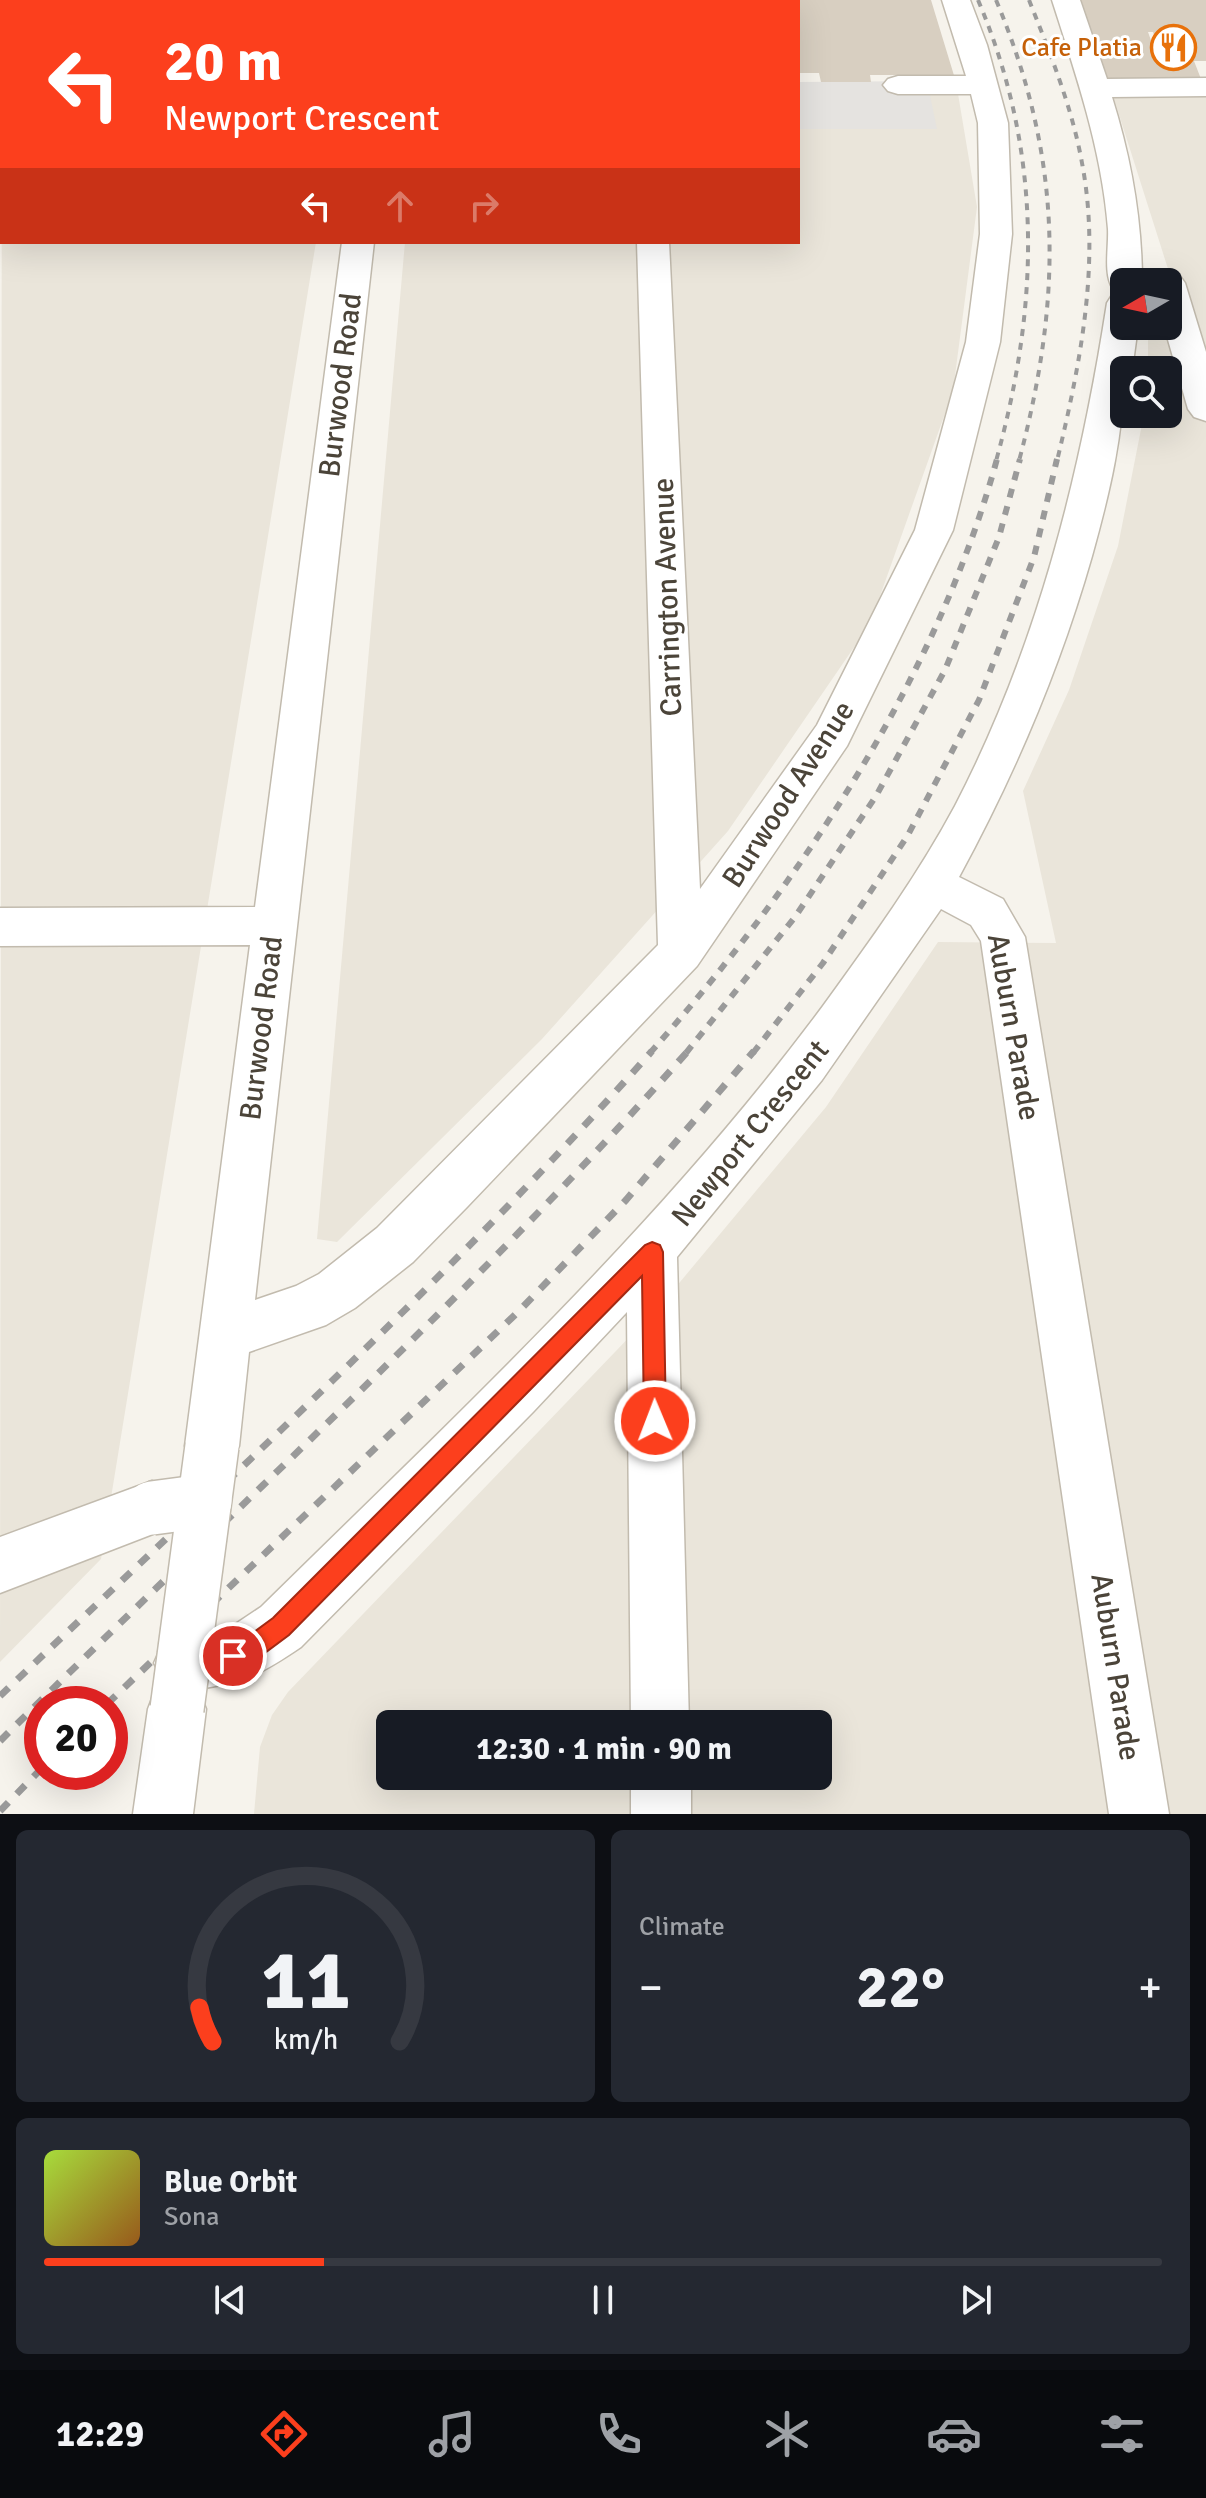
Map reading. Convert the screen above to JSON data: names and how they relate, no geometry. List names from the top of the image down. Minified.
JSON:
{"streets":{"street":["Burwood Road","Carrington Avenue","Burwood Avenue","Auburn Parade","Newport Crescent"]},"crossings":[["Burwood Road","Burwood Avenue"],["Burwood Road","Newport Crescent"],["Carrington Avenue","Burwood Avenue"],["Auburn Parade","Newport Crescent"]],"places":{"restaurant":["Cafe Platia"]},"north":"left","page":{"turn":["20 m","Newport Crescent"],"limit":"20","trip":"12:30 · 1 min · 90 m","tile":"Climate","heat":["−","22°","+"],"song":["Blue Orbit","Sona"],"tabs":"12:29","gauge":["11","km/h"]}}
